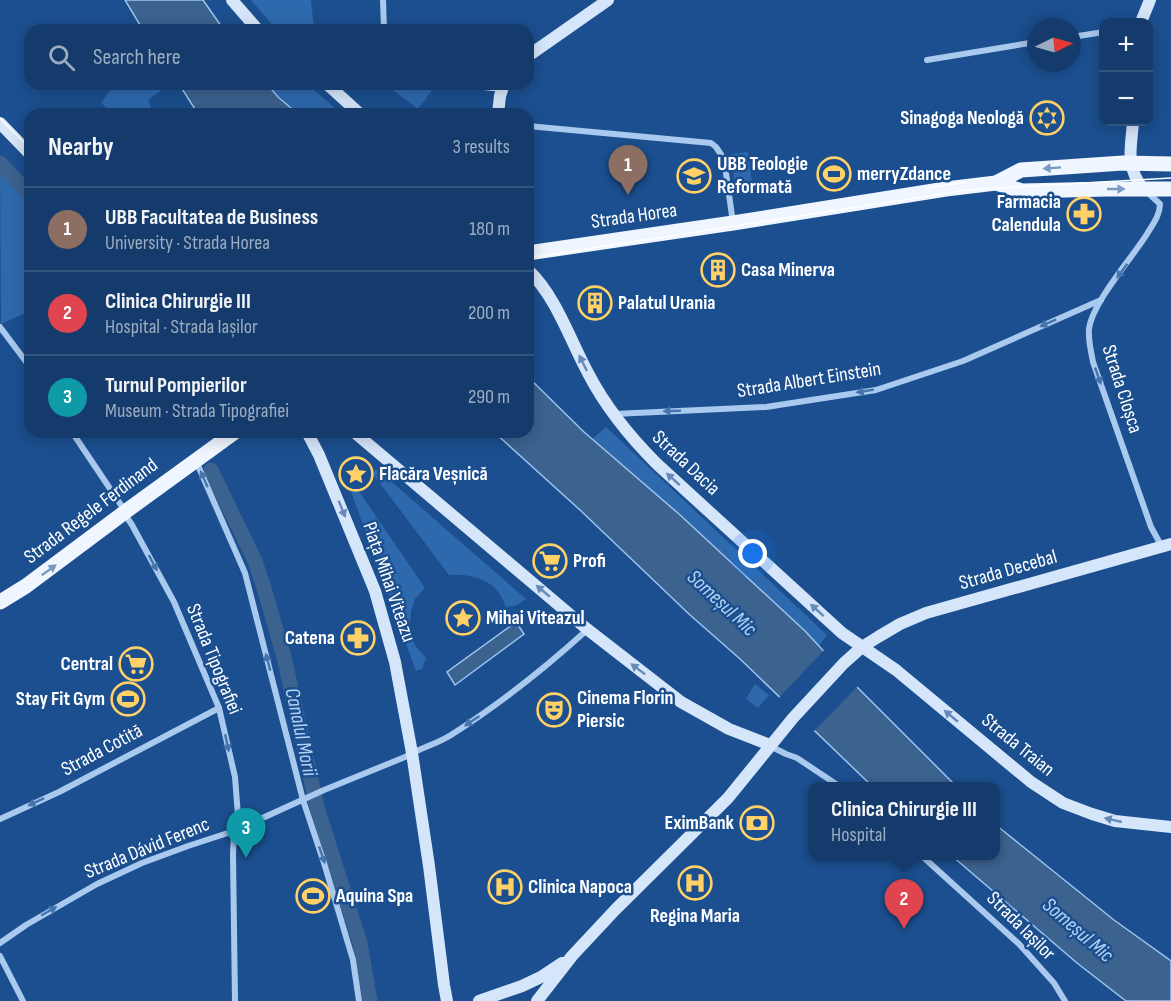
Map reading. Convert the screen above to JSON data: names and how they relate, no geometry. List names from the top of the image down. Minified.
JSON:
{"streets":{"main road":["Strada Horea","Strada Dacia","Strada Regele Ferdinand","Strada Decebal","Piața Mihai Viteazu","Strada Traian"],"street":["Strada Albert Einstein","Strada Cloșca","Strada Tipografiei","Strada Cotită","Strada Dávid Ferenc","Strada Iașilor"]},"crossings":[["Strada Horea","Strada Cloșca"],["Strada Albert Einstein","Strada Cloșca"],["Strada Albert Einstein","Strada Dacia"],["Strada Cloșca","Strada Decebal"],["Strada Dacia","Strada Decebal"],["Strada Dacia","Strada Traian"],["Strada Regele Ferdinand","Strada Tipografiei"],["Strada Decebal","Strada Traian"],["Piața Mihai Viteazu","Strada Dávid Ferenc"],["Strada Tipografiei","Strada Cotită"],["Strada Tipografiei","Strada Dávid Ferenc"]],"one_way":["Strada Albert Einstein","Strada Cloșca","Strada Dacia","Strada Regele Ferdinand","Piața Mihai Viteazu","Strada Tipografiei","Strada Traian","Strada Cotită","Strada Dávid Ferenc"],"water":["Someșul Mic","Canalul Morii"],"places":{"synagogue":["Sinagoga Neologă"],"sports":["merryZdance","Stay Fit Gym","Aquina Spa"],"school or university":["UBB Teologie Reformată"],"pharmacy":["Farmacia Calendula","Catena"],"building":["Casa Minerva","Palatul Urania"],"place":["Flacăra Veșnică","Mihai Viteazul"],"supermarket":["Profi","Central"],"theatre":["Cinema Florin Piersic"],"bank":["EximBank"],"hospital":["Regina Maria","Clinica Napoca"]},"north":"right","page":{"map_buttons":["+","−"],"search":"Search here","heading":["Nearby","3 results"],"pins":["1","3","2"],"list":[{"mark":"1","name":"UBB Facultatea de Business","note":"University · Strada Horea","value":"180 m"},{"mark":"2","name":"Clinica Chirurgie III","note":"Hospital · Strada Iașilor","value":"200 m"},{"mark":"3","name":"Turnul Pompierilor","note":"Museum · Strada Tipografiei","value":"290 m"}],"popup":["Clinica Chirurgie III","Hospital"]}}
